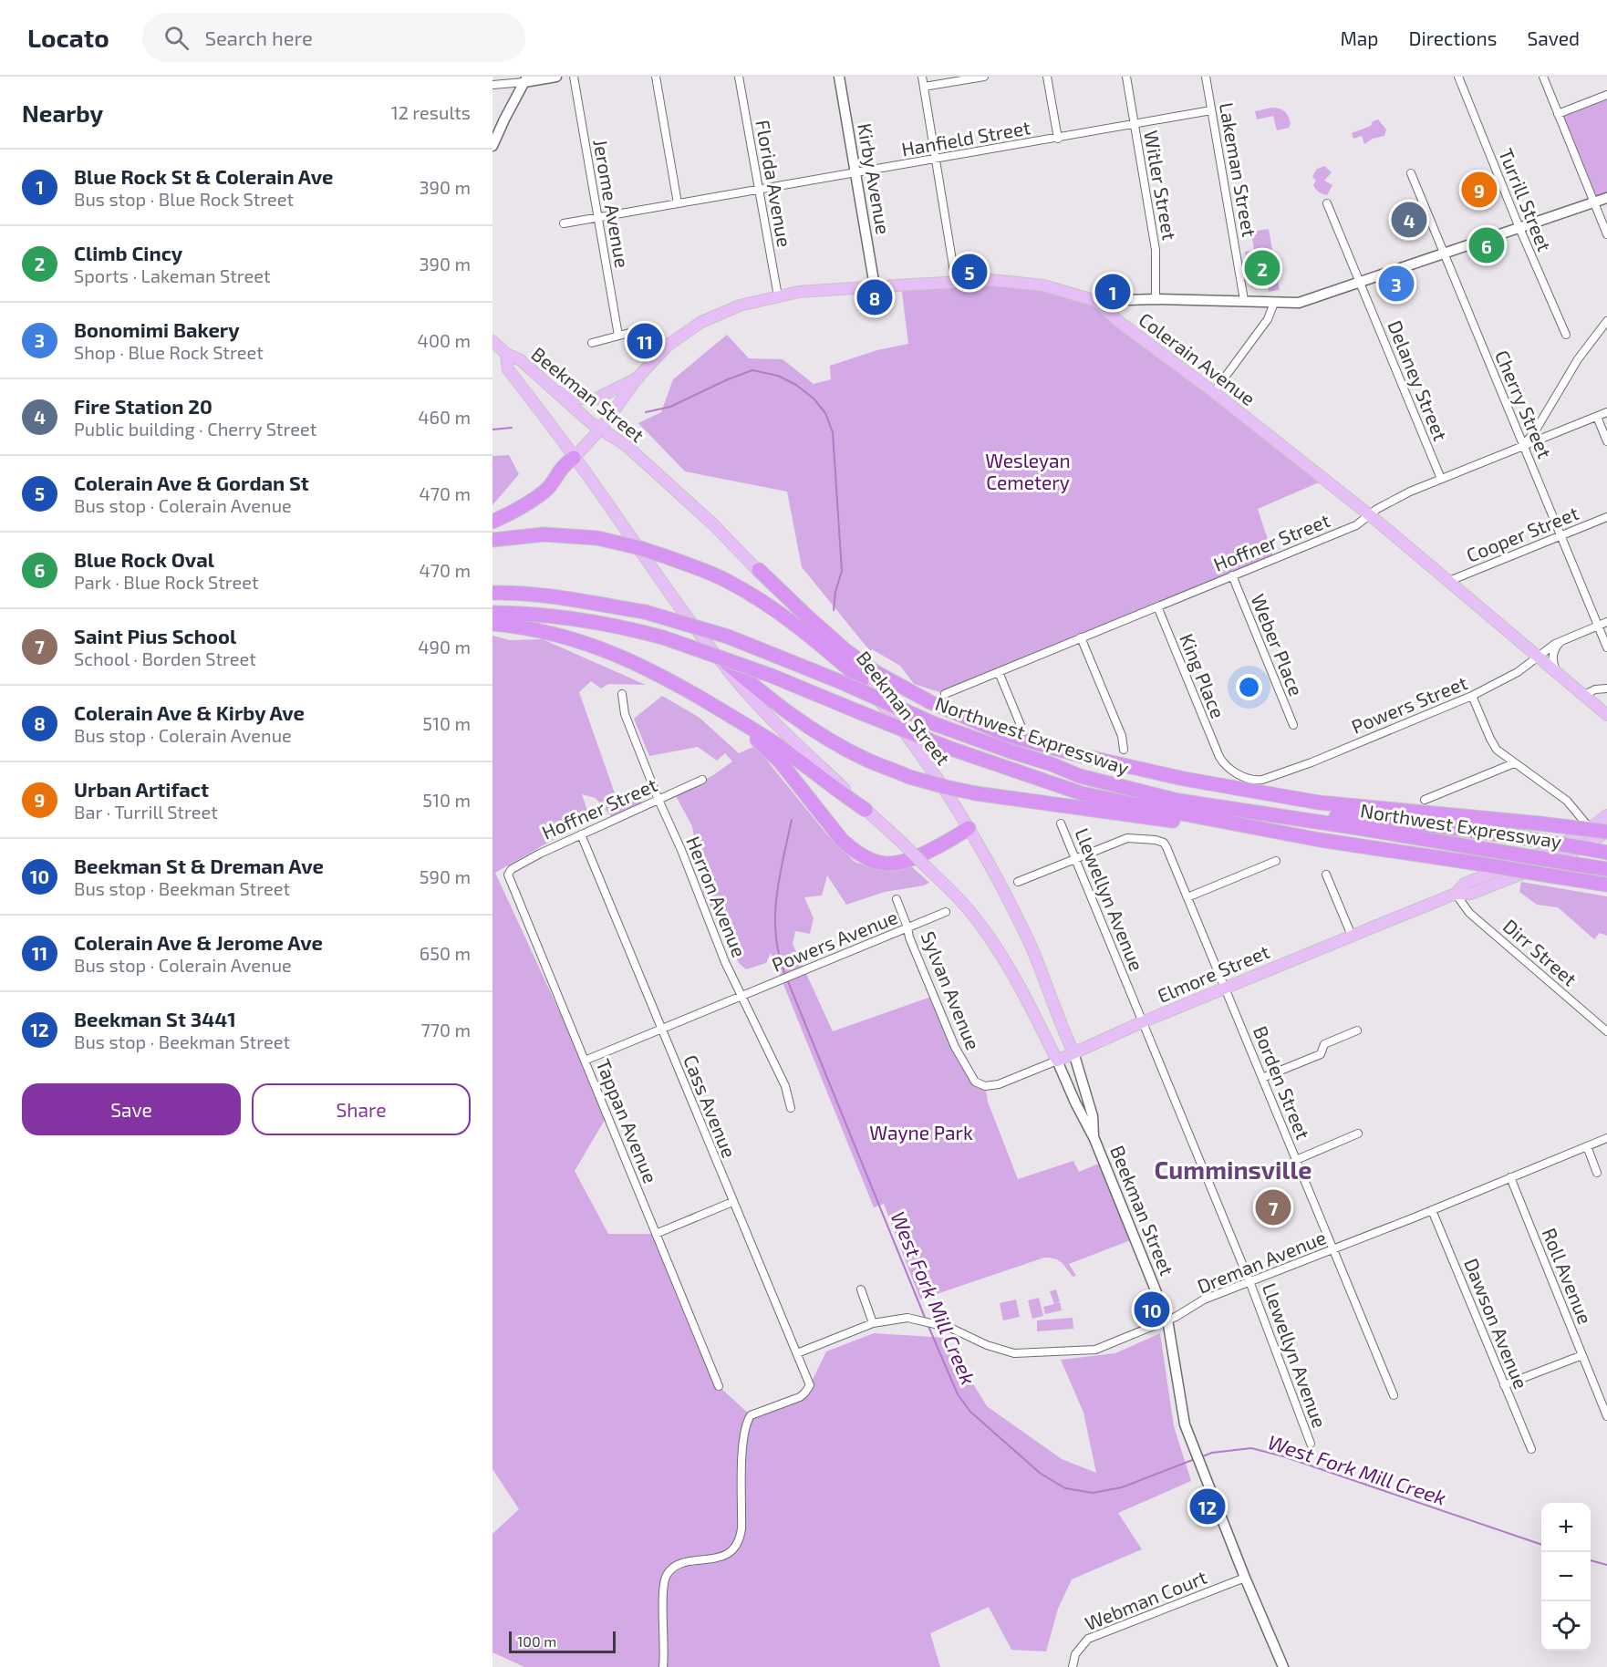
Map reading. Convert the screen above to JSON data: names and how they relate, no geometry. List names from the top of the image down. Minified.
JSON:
{"streets":{"highway":["Northwest Expressway"],"main road":["Colerain Avenue","Beekman Street","Elmore Street"],"street":["Hanfield Street","Lakeman Street","Kirby Avenue","Florida Avenue","Witler Street","Turrill Street","Jerome Avenue","Delaney Street","Cherry Street","Cooper Street","Hoffner Street","Weber Place","King Place","Powers Street","Herron Avenue","Llewellyn Avenue","Powers Avenue","Dirr Street","Sylvan Avenue","Borden Street","Cass Avenue","Tappan Avenue","Dreman Avenue","Roll Avenue","Dawson Avenue","Webman Court"]},"crossings":[["Hanfield Street","Lakeman Street"],["Hanfield Street","Kirby Avenue"],["Hanfield Street","Florida Avenue"],["Hanfield Street","Witler Street"],["Hanfield Street","Jerome Avenue"],["Kirby Avenue","Colerain Avenue"],["Florida Avenue","Colerain Avenue"],["Colerain Avenue","Beekman Street"],["Colerain Avenue","Cooper Street"],["Colerain Avenue","Hoffner Street"],["Colerain Avenue","Powers Street"],["Delaney Street","Hoffner Street"],["Beekman Street","Elmore Street"],["Beekman Street","Dreman Avenue"],["Beekman Street","Webman Court"],["Cherry Street","Cooper Street"],["Cherry Street","Hoffner Street"],["Cherry Street","Powers Street"],["Hoffner Street","Weber Place"],["Hoffner Street","King Place"],["Hoffner Street","Herron Avenue"],["Hoffner Street","Cass Avenue"],["Hoffner Street","Tappan Avenue"],["King Place","Powers Street"],["Herron Avenue","Powers Avenue"],["Llewellyn Avenue","Elmore Street"],["Llewellyn Avenue","Borden Street"],["Llewellyn Avenue","Dreman Avenue"],["Powers Avenue","Sylvan Avenue"],["Powers Avenue","Cass Avenue"],["Powers Avenue","Tappan Avenue"],["Dirr Street","Elmore Street"],["Elmore Street","Sylvan Avenue"],["Elmore Street","Borden Street"],["Borden Street","Dreman Avenue"],["Cass Avenue","Dreman Avenue"],["Dreman Avenue","Roll Avenue"],["Dreman Avenue","Dawson Avenue"]],"districts":["Cumminsville"],"water":["West Fork Mill Creek"],"parks":["Wesleyan Cemetery","Wayne Park"],"scale_bar":"100 m","page":{"header":"Locato","search":"Search here","nav":["Map","Directions","Saved"],"heading":["Nearby","12 results"],"list":[{"mark":"1","name":"Blue Rock St & Colerain Ave","note":"Bus stop · Blue Rock Street","value":"390 m"},{"mark":"2","name":"Climb Cincy","note":"Sports · Lakeman Street","value":"390 m"},{"mark":"3","name":"Bonomimi Bakery","note":"Shop · Blue Rock Street","value":"400 m"},{"mark":"4","name":"Fire Station 20","note":"Public building · Cherry Street","value":"460 m"},{"mark":"5","name":"Colerain Ave & Gordan St","note":"Bus stop · Colerain Avenue","value":"470 m"},{"mark":"6","name":"Blue Rock Oval","note":"Park · Blue Rock Street","value":"470 m"},{"mark":"7","name":"Saint Pius School","note":"School · Borden Street","value":"490 m"},{"mark":"8","name":"Colerain Ave & Kirby Ave","note":"Bus stop · Colerain Avenue","value":"510 m"},{"mark":"9","name":"Urban Artifact","note":"Bar · Turrill Street","value":"510 m"},{"mark":"10","name":"Beekman St & Dreman Ave","note":"Bus stop · Beekman Street","value":"590 m"},{"mark":"11","name":"Colerain Ave & Jerome Ave","note":"Bus stop · Colerain Avenue","value":"650 m"},{"mark":"12","name":"Beekman St 3441","note":"Bus stop · Beekman Street","value":"770 m"}],"pins":["9","4","6","2","5","3","1","8","11","7","10","12"],"buttons":["Save","Share"],"map_buttons":["+","−"],"scale":"100 m"}}
